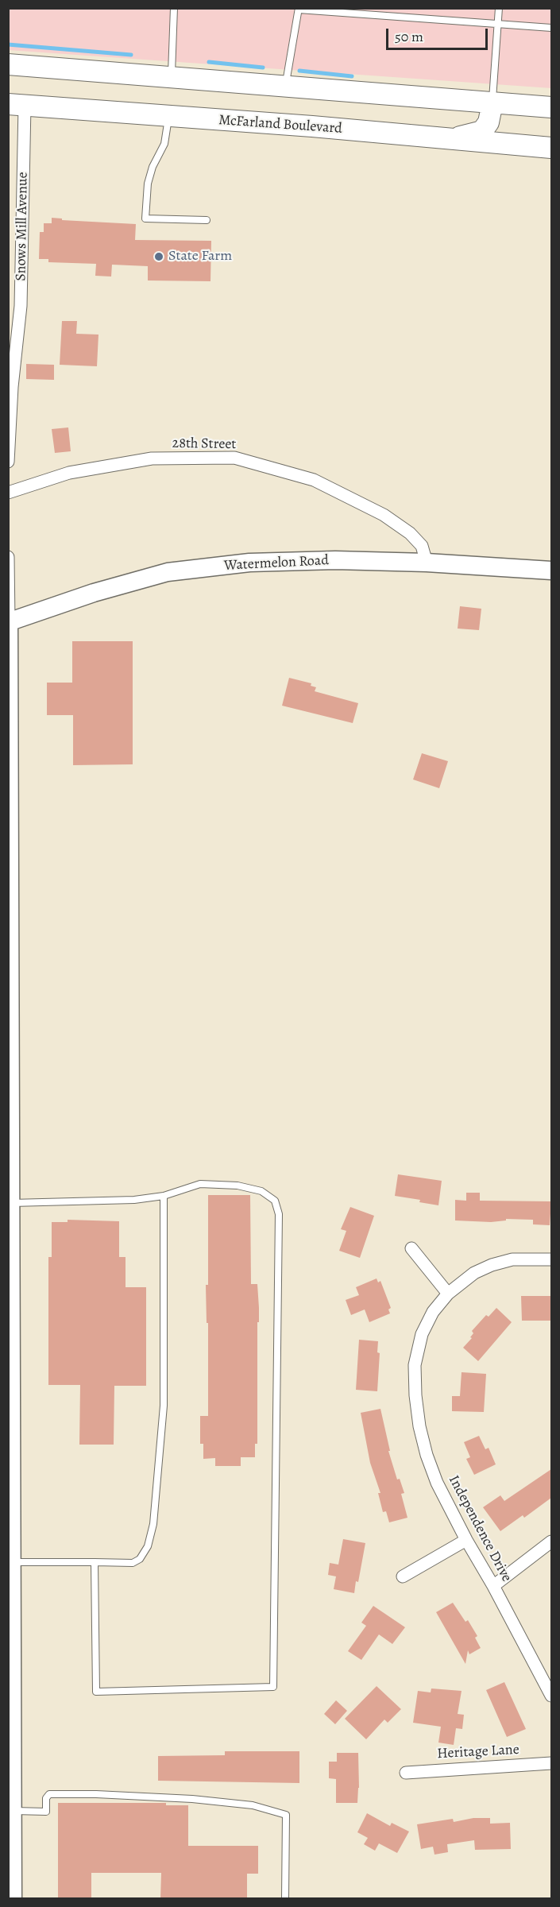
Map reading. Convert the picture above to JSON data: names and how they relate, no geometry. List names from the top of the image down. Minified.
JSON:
{"streets":{"highway":["McFarland Boulevard"],"main road":["Watermelon Road"],"street":["Snows Mill Avenue","28th Street","Independence Drive","Heritage Lane"]},"crossings":[["McFarland Boulevard","Snows Mill Avenue"],["28th Street","Watermelon Road"]],"places":["State Farm"],"scale_bar":"50 m"}
